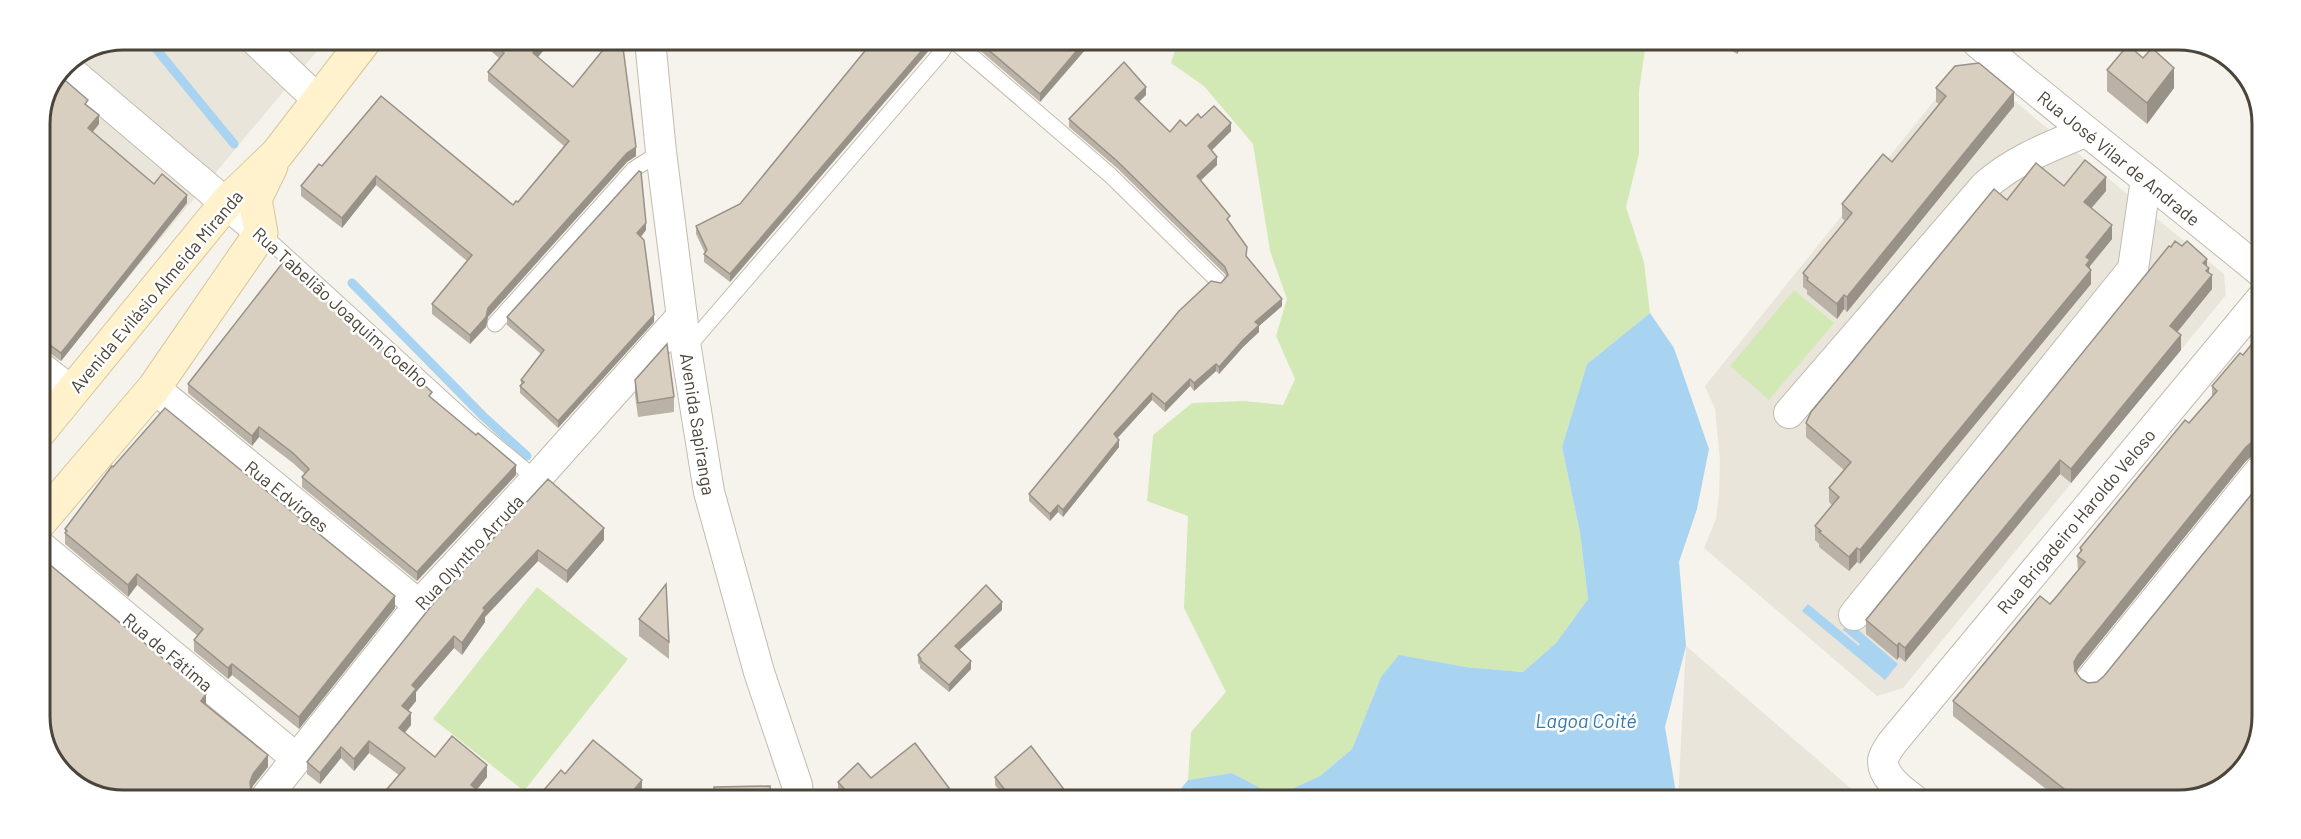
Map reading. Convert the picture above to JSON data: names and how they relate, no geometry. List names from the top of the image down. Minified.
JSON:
{"streets":{"street":["Rua José Vilar de Andrade","Avenida Evilásio Almeida Miranda","Rua Tabelião Joaquim Coelho","Avenida Sapiranga","Rua Edvirges","Rua Brigadeiro Haroldo Veloso","Rua Olyntho Arruda","Rua de Fátima"]},"crossings":[["Avenida Evilásio Almeida Miranda","Rua Tabelião Joaquim Coelho"],["Rua Tabelião Joaquim Coelho","Rua Olyntho Arruda"],["Avenida Sapiranga","Rua Olyntho Arruda"],["Rua Edvirges","Rua Olyntho Arruda"],["Rua Olyntho Arruda","Rua de Fátima"]],"water":["Lagoa Coité"]}
